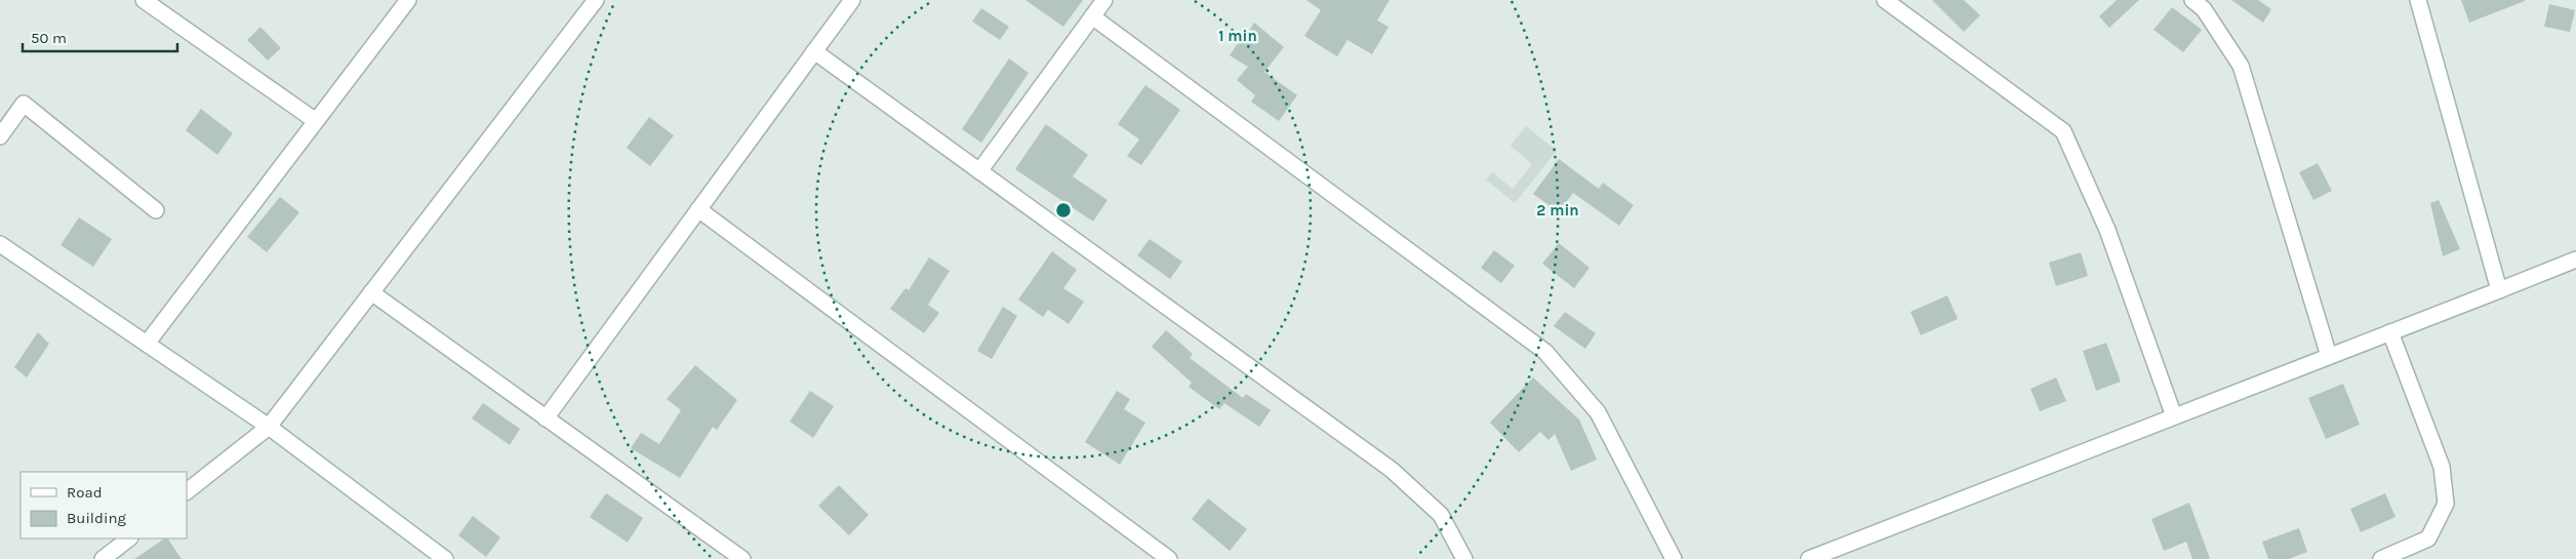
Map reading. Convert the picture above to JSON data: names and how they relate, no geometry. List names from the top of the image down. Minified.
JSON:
{"legend":["Road","Building"],"scale_bar":"50 m","rings":["1 min","2 min"]}
